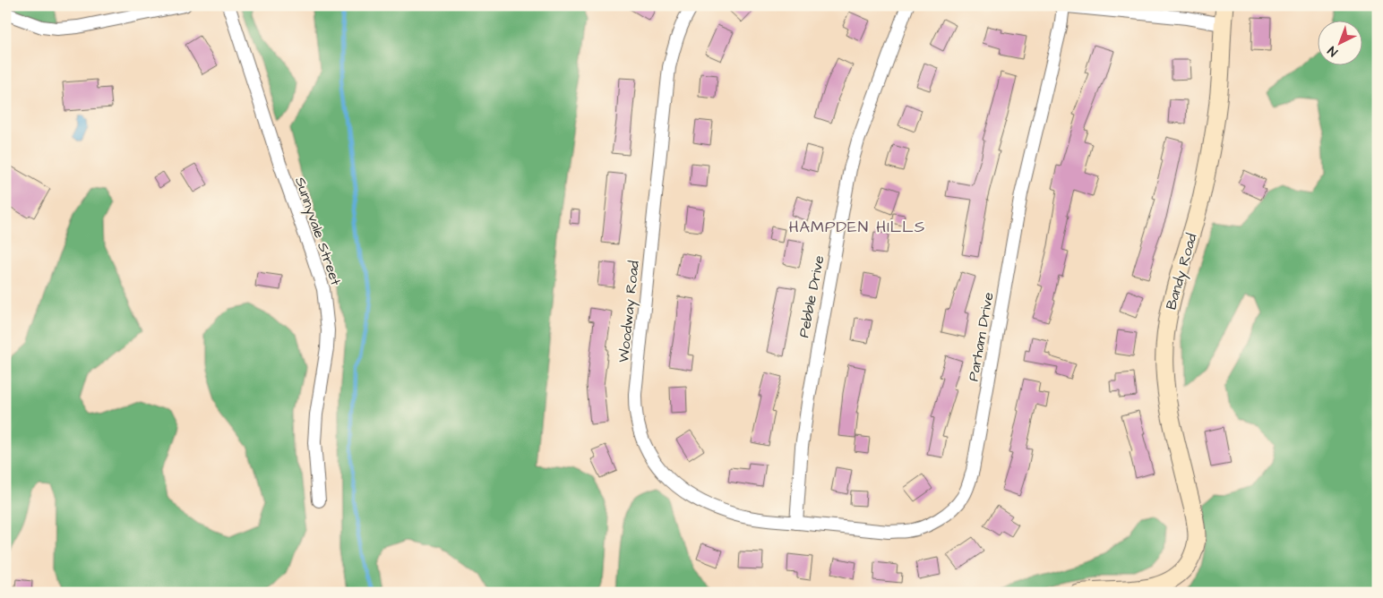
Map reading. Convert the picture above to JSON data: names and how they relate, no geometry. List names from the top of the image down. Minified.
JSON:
{"streets":{"street":["Sunnyvale Street","Bandy Road","Pebble Drive","Woodway Road","Parham Drive"]},"crossings":[["Pebble Drive","Woodway Road"],["Pebble Drive","Parham Drive"],["Woodway Road","Parham Drive"]],"districts":["HAMPDEN HILLS"],"north":"bottom left"}
